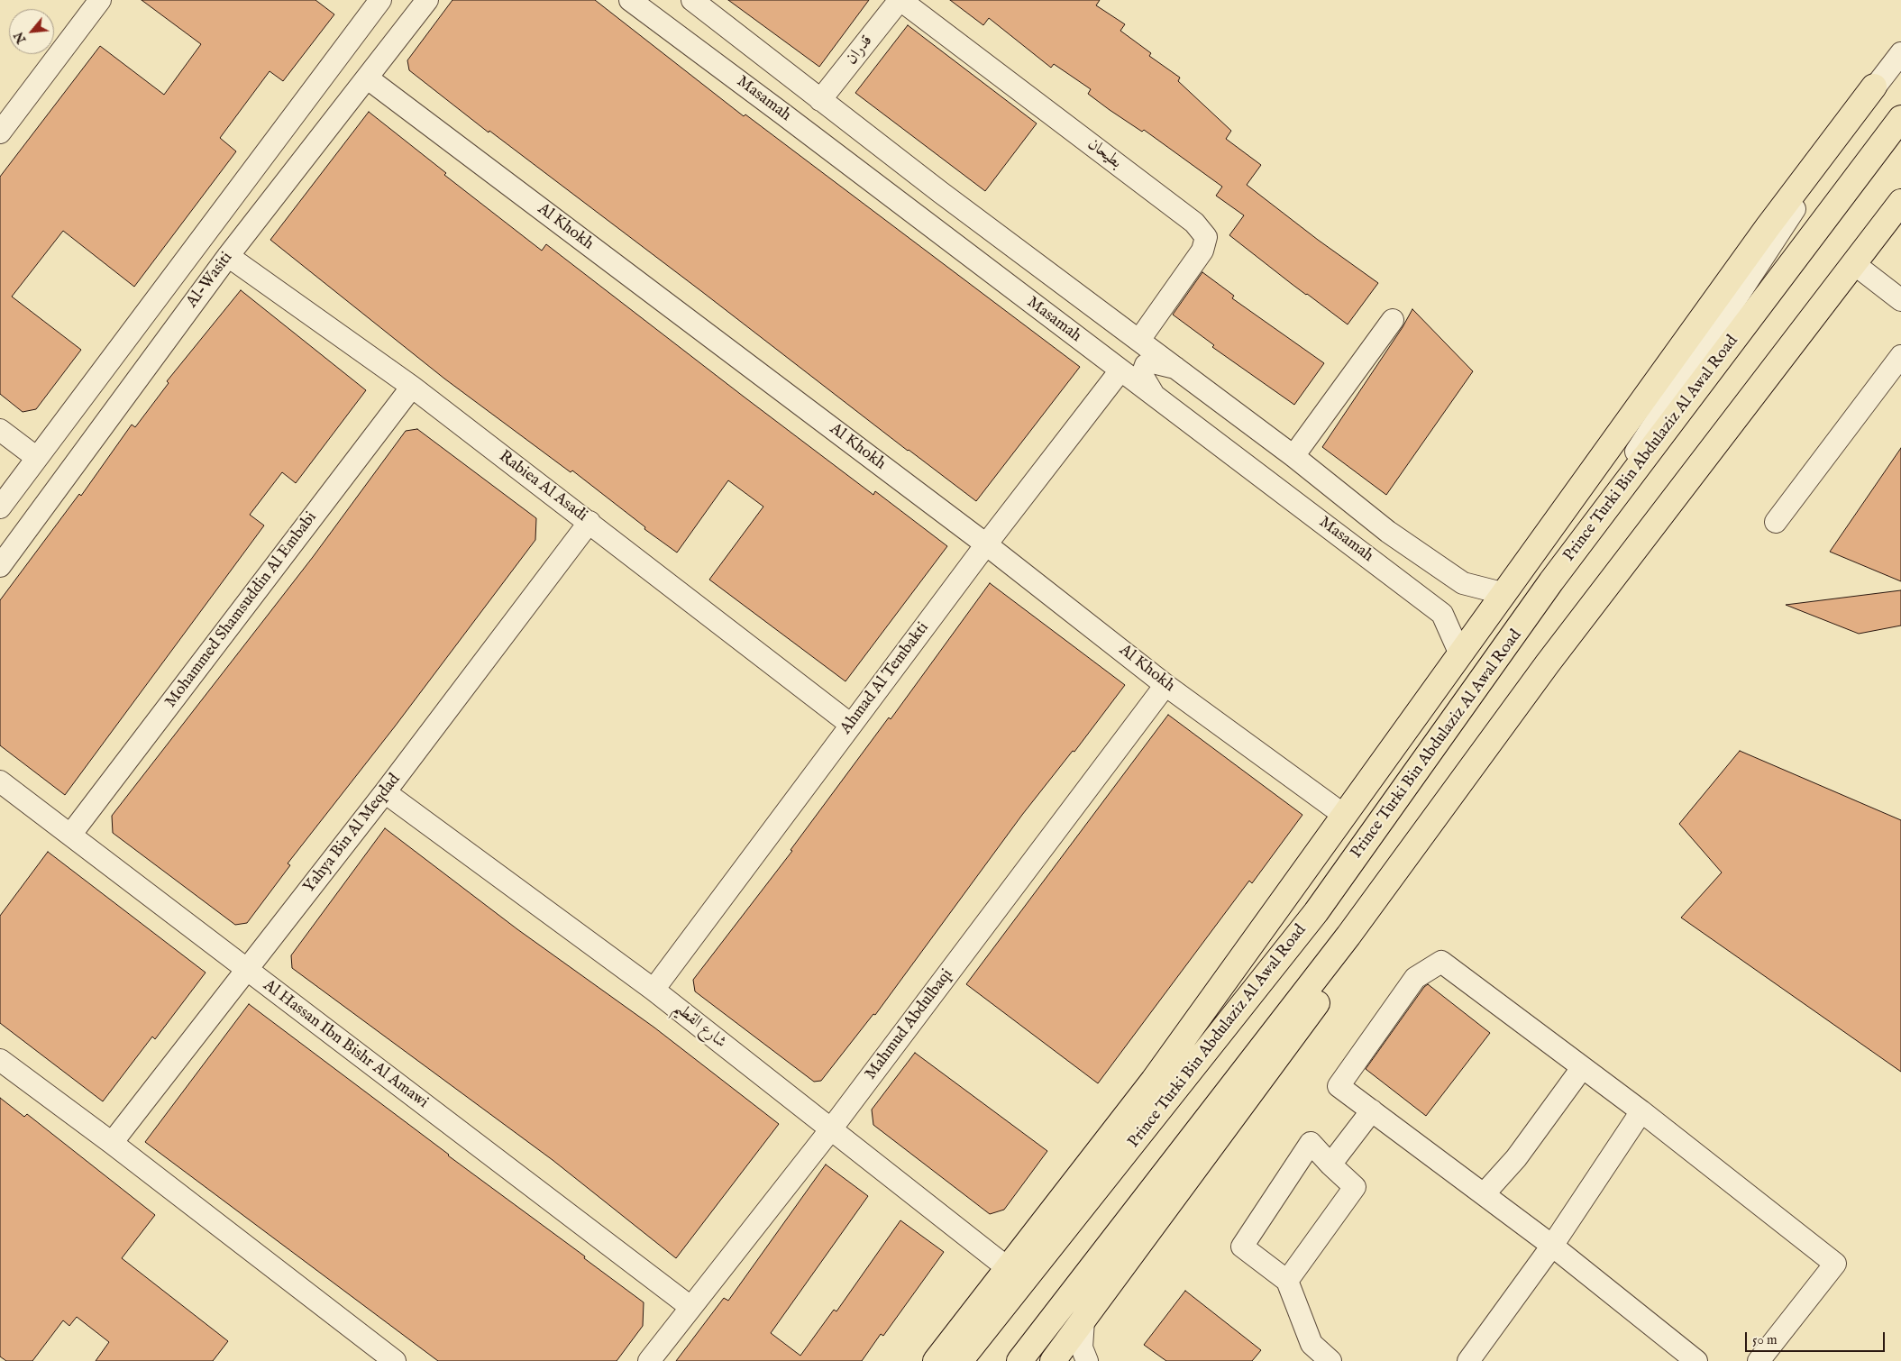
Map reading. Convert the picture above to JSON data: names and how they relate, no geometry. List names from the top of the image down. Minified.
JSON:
{"streets":{"main road":["Prince Turki Bin Abdulaziz Al Awal Road"],"street":["قدران","Masamah","بطيحان","Al Khokh","Al-Wasiti","Rabiea Al Asadi","Mohammed Shamsuddin Al Embabi","Ahmad Al Tembakti","Yahya Bin Al Meqdad","Mahmud Abdulbaqi","شارع القطيم","Al Hassan Ibn Bishr Al Amawi"]},"crossings":[["قدران","Masamah"],["قدران","بطيحان"],["Masamah","بطيحان"],["Masamah","Ahmad Al Tembakti"],["Al Khokh","Al-Wasiti"],["Al Khokh","Ahmad Al Tembakti"],["Al Khokh","Mahmud Abdulbaqi"],["Al-Wasiti","Rabiea Al Asadi"],["Rabiea Al Asadi","Mohammed Shamsuddin Al Embabi"],["Rabiea Al Asadi","Ahmad Al Tembakti"],["Rabiea Al Asadi","Yahya Bin Al Meqdad"],["Mohammed Shamsuddin Al Embabi","Al Hassan Ibn Bishr Al Amawi"],["Ahmad Al Tembakti","شارع القطيم"],["Yahya Bin Al Meqdad","شارع القطيم"],["Yahya Bin Al Meqdad","Al Hassan Ibn Bishr Al Amawi"],["Mahmud Abdulbaqi","شارع القطيم"],["Mahmud Abdulbaqi","Al Hassan Ibn Bishr Al Amawi"]],"scale_bar":"50 m","north":"bottom left"}
